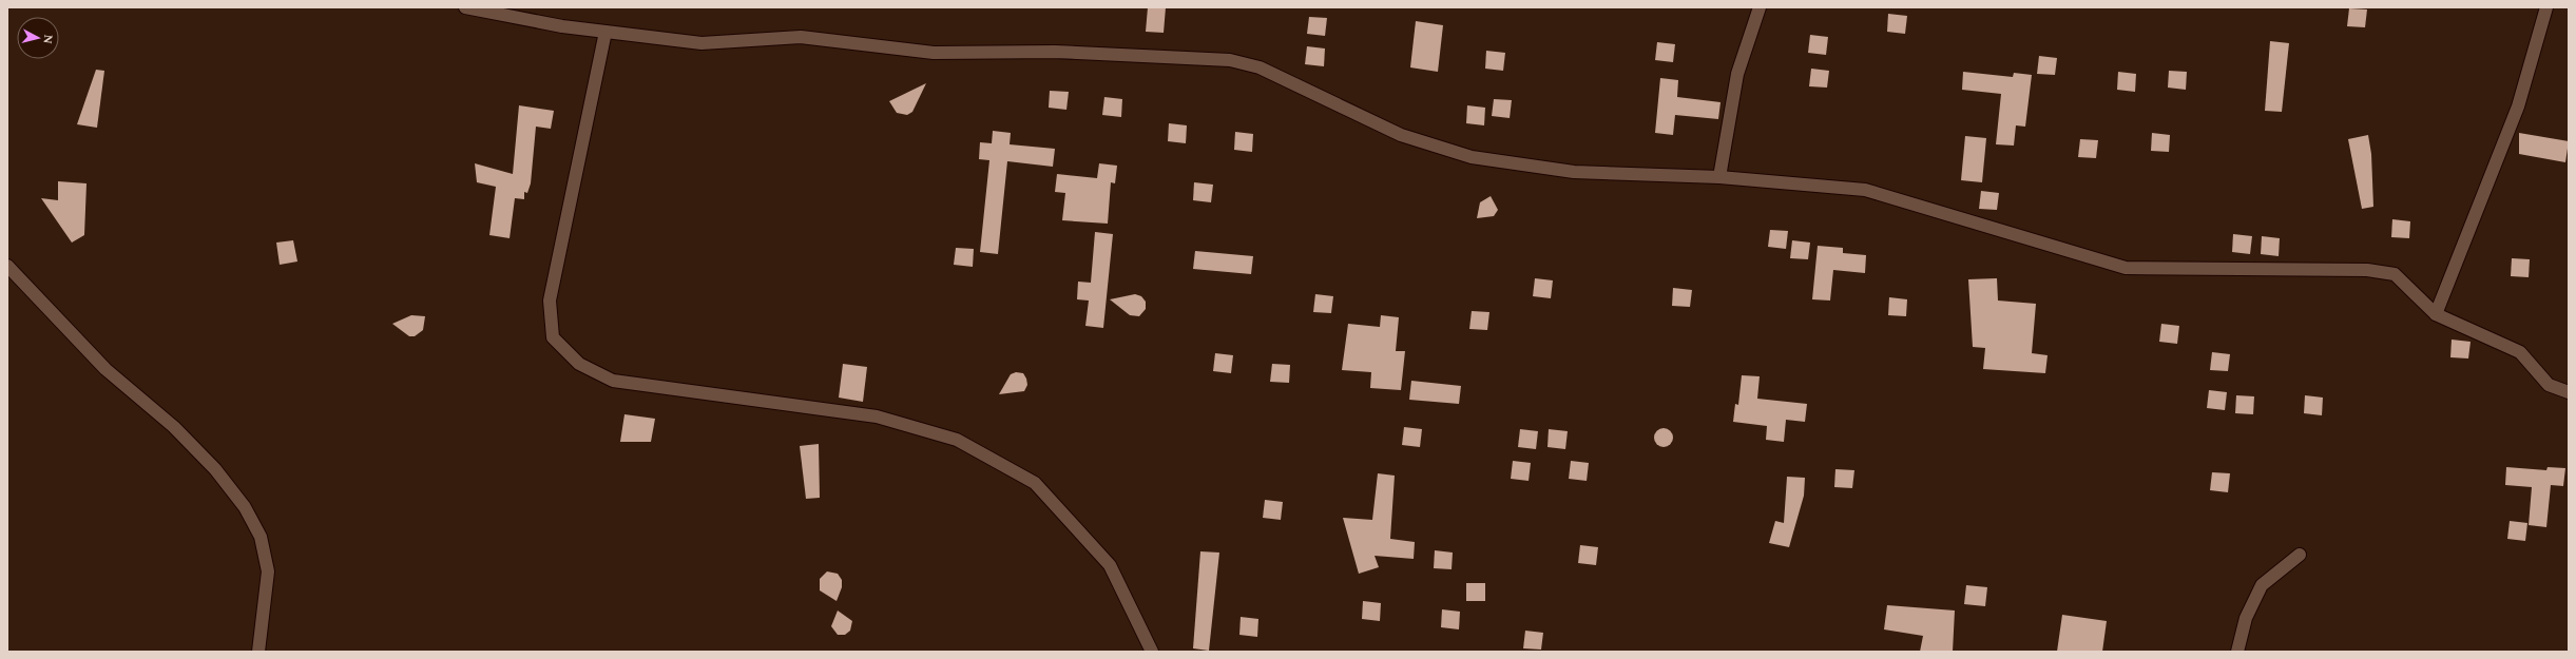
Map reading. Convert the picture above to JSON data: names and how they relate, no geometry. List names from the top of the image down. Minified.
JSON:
{"north":"right"}
